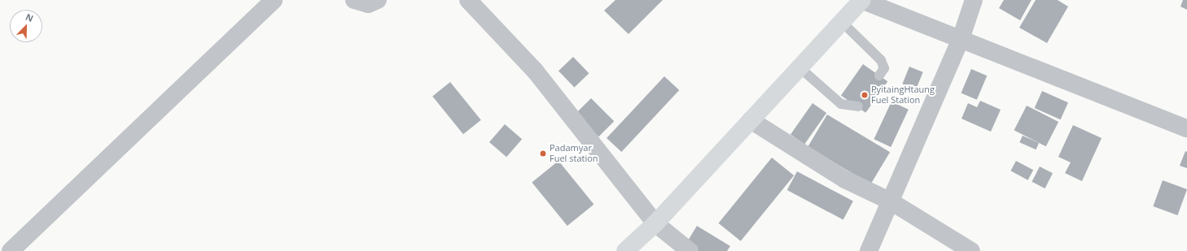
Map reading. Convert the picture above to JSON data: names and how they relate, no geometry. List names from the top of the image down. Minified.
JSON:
{"places":["PyitaingHtaung Fuel Station","Padamyar Fuel station"],"north":"top right"}
